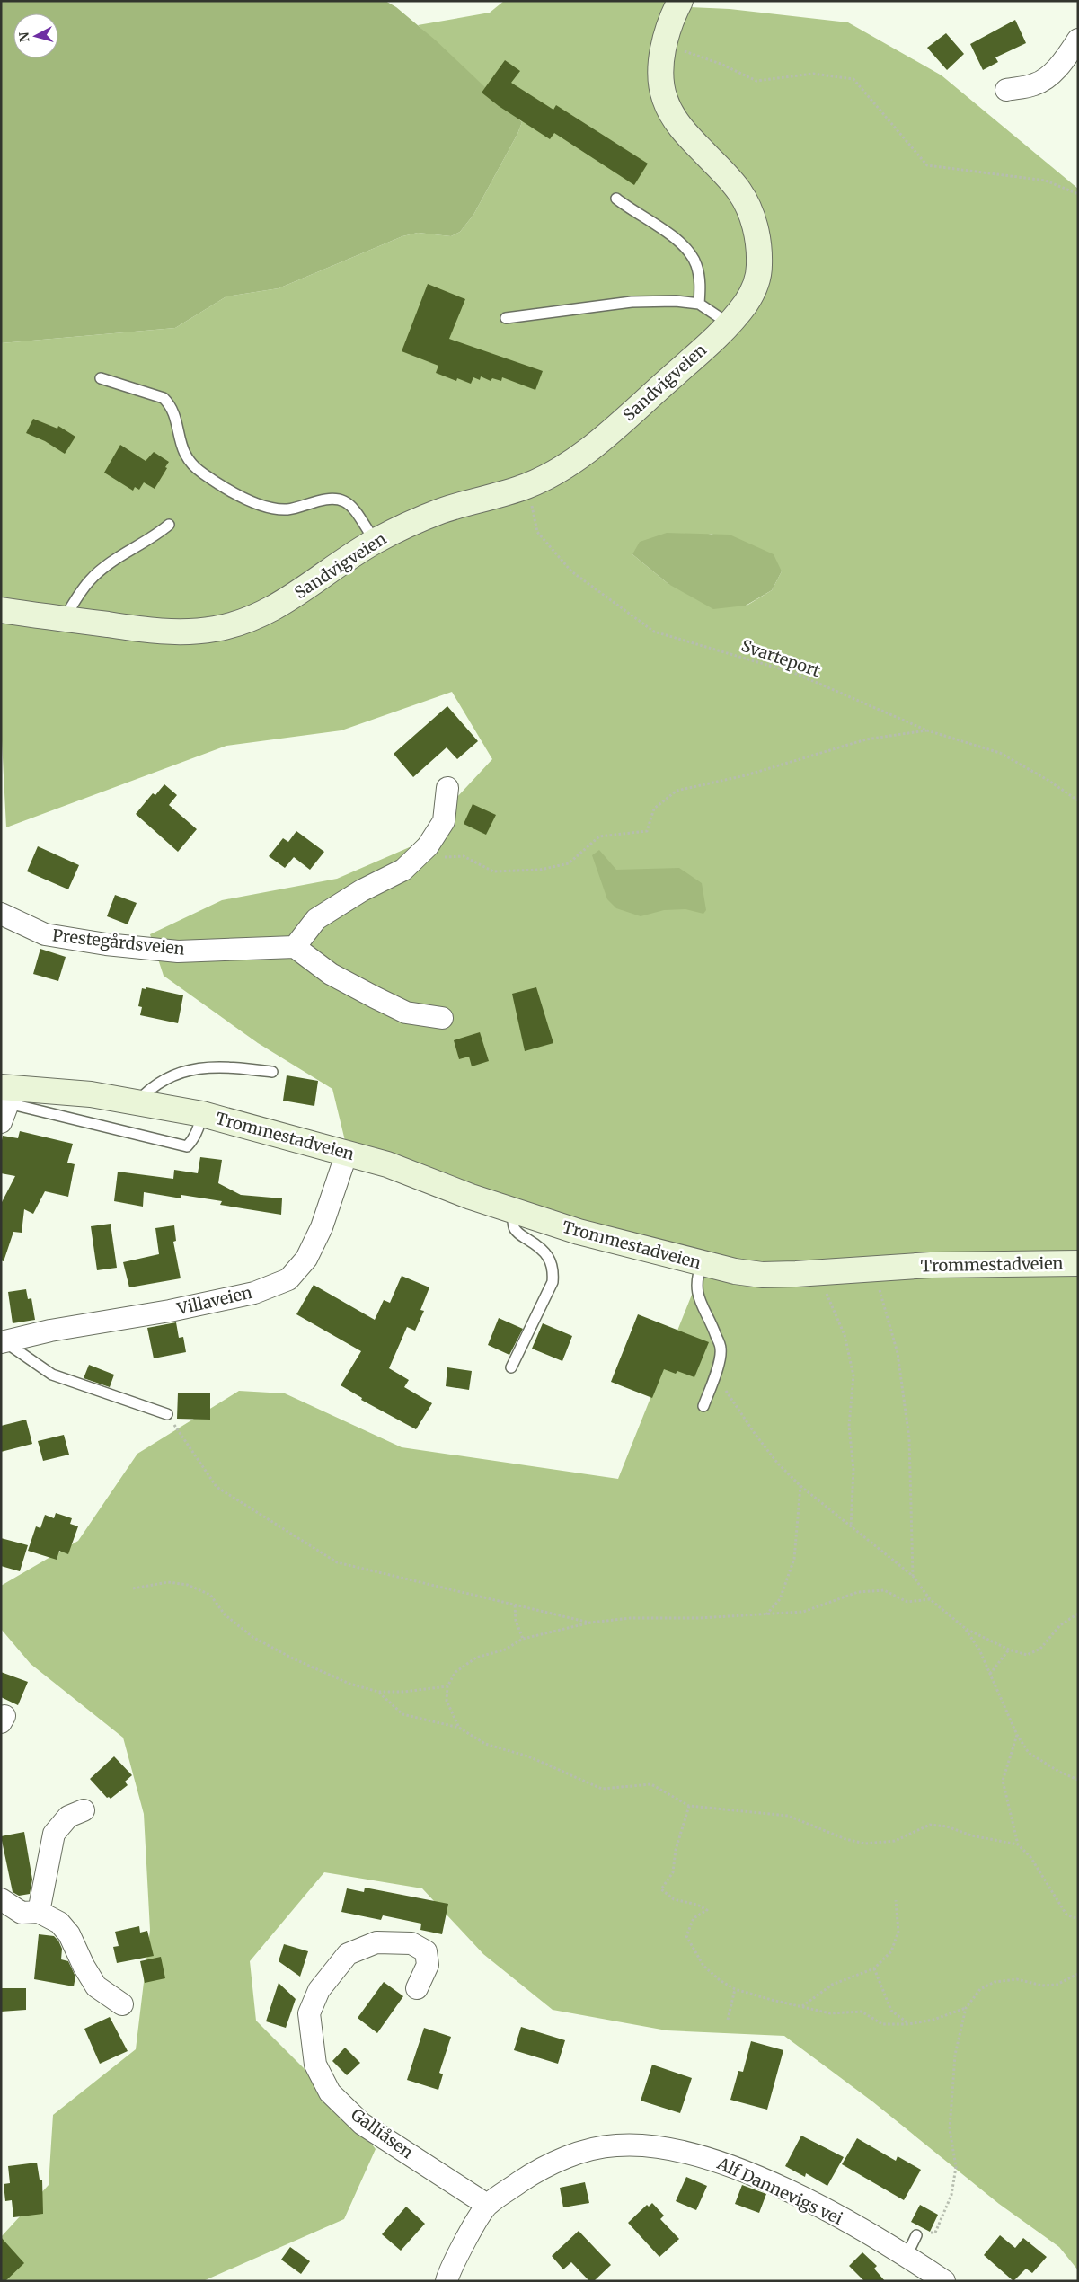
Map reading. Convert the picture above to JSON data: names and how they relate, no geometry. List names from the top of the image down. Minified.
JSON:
{"streets":{"main road":["Sandvigveien","Trommestadveien"],"street":["Prestegårdsveien","Villaveien","Galliåsen","Alf Dannevigs vei"],"path":["Svarteport"]},"crossings":[["Sandvigveien","Svarteport"],["Trommestadveien","Villaveien"],["Galliåsen","Alf Dannevigs vei"]],"north":"left"}
